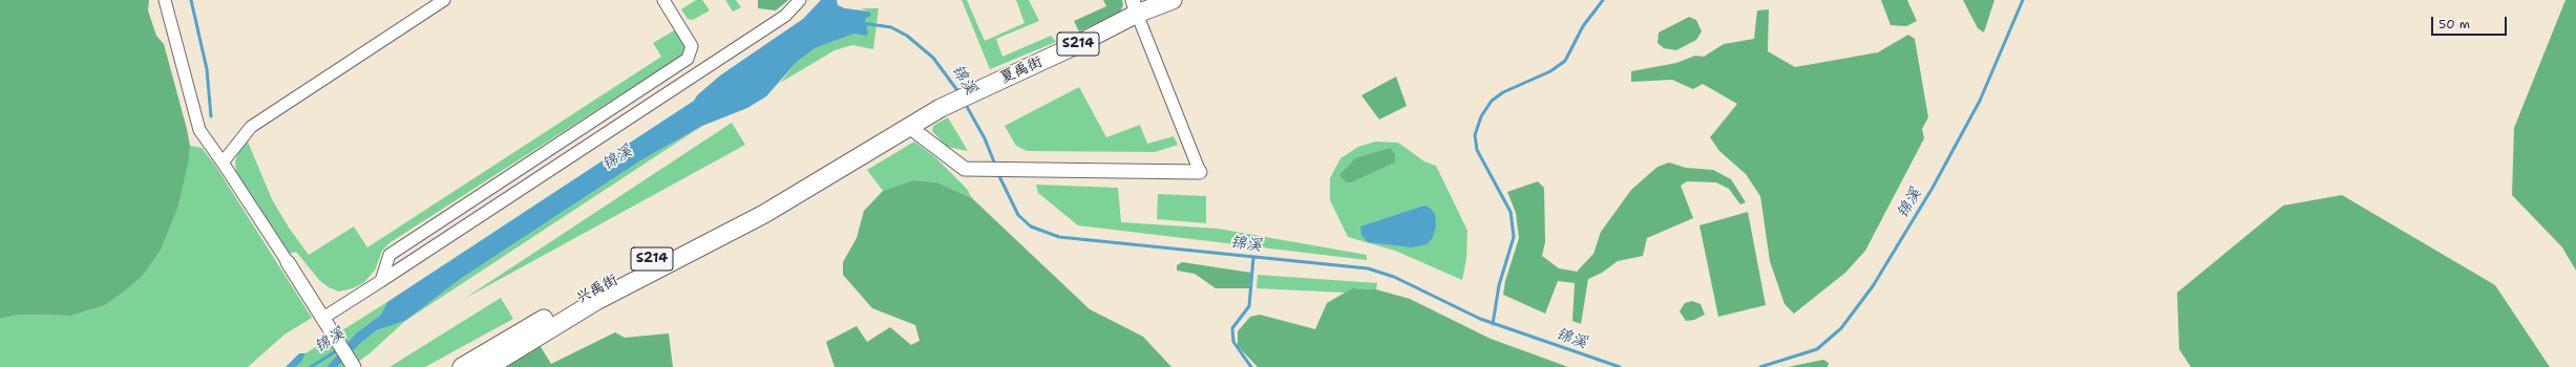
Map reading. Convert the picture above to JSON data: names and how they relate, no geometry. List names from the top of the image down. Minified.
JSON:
{"streets":{"main road":["S214","夏禹街","兴禹街"]},"crossings":[["夏禹街","兴禹街"]],"water":["锦溪"],"scale_bar":"50 m"}
